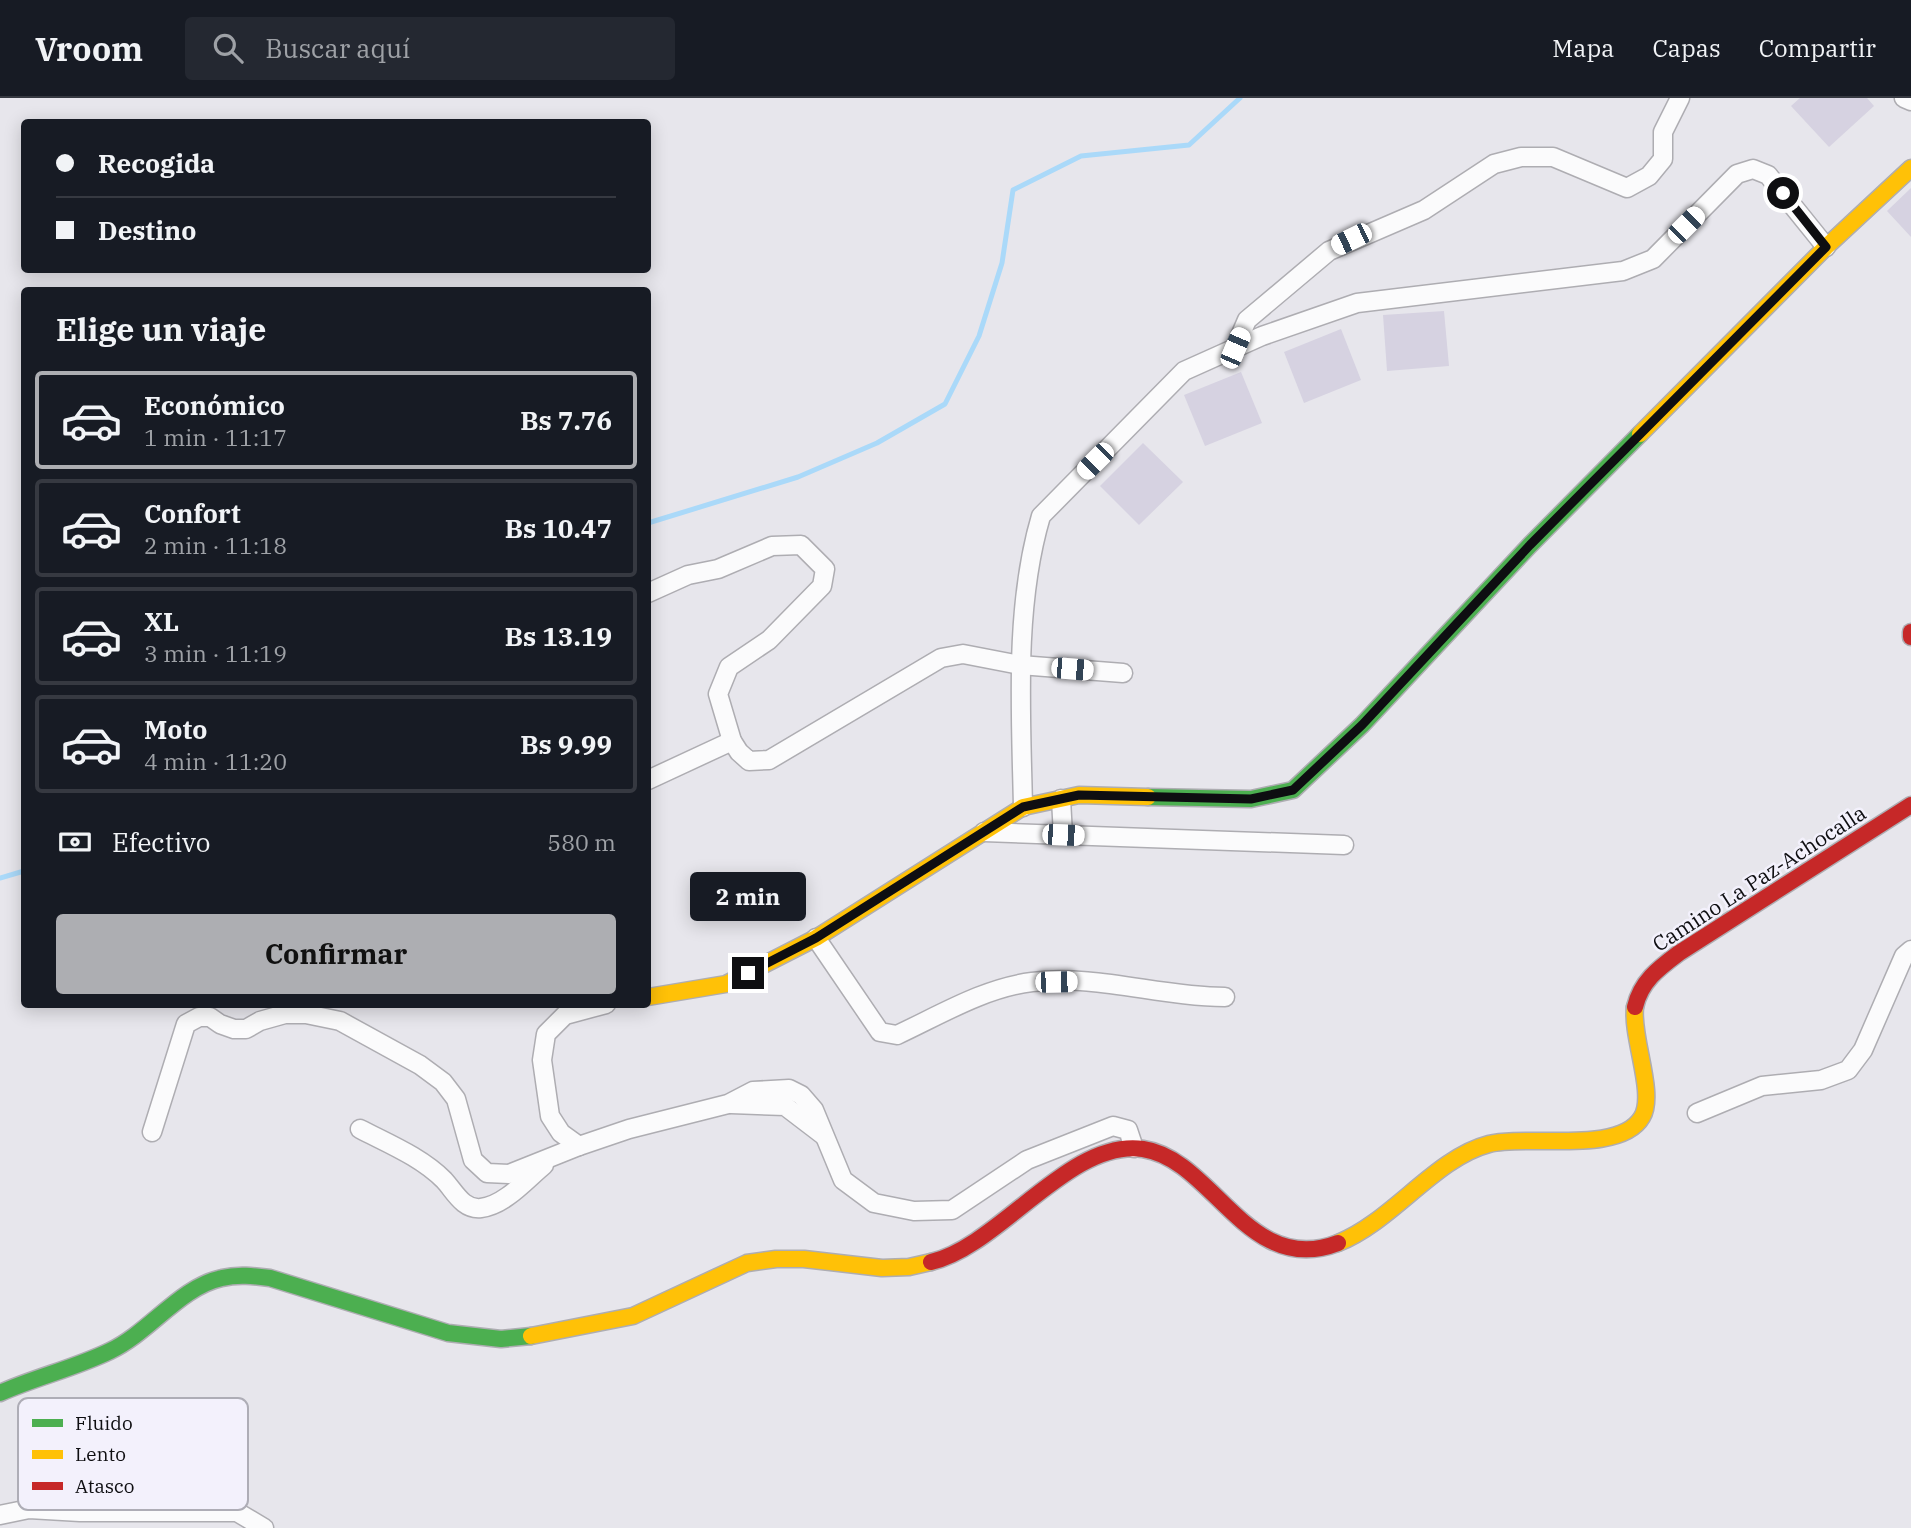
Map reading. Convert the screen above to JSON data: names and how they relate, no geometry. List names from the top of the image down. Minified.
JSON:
{"streets":{"main road":["Camino La Paz-Achocalla"]},"legend":["Fluido","Lento","Atasco"],"page":{"header":"Vroom","search":"Buscar aquí","nav":["Mapa","Capas","Compartir"],"banner":["Recogida","Destino"],"heading":"Elige un viaje","list":[{"name":"Económico","note":"1 min · 11:17","value":"Bs 7.76"},{"name":"Confort","note":"2 min · 11:18","value":"Bs 10.47"},{"name":"XL","note":"3 min · 11:19","value":"Bs 13.19"},{"name":"Moto","note":"4 min · 11:20","value":"Bs 9.99"}],"pay":["Efectivo","580 m"],"bubble":"2 min","buttons":"Confirmar"}}
